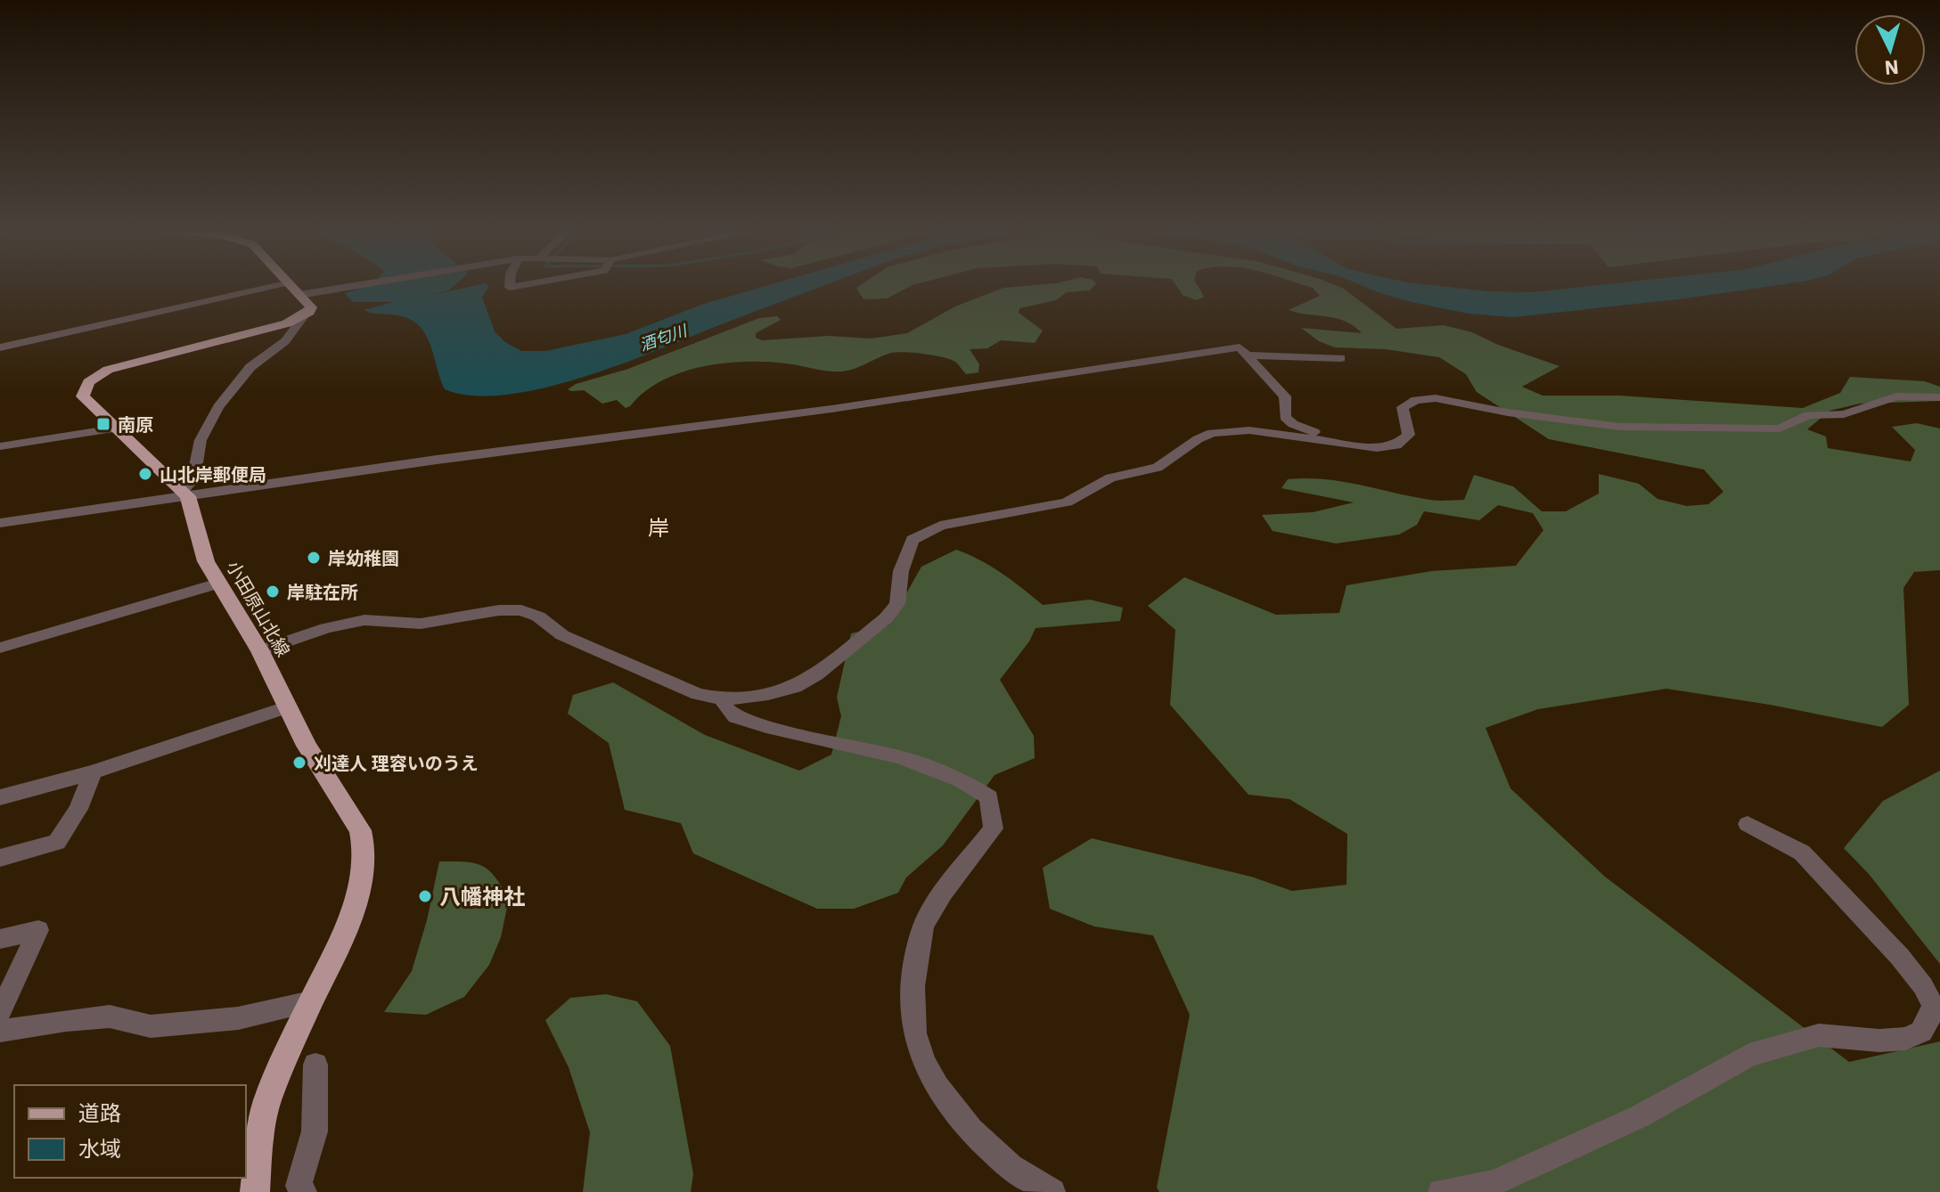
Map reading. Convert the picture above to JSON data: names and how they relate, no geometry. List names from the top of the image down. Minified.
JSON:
{"streets":{"main road":["小田原山北線"]},"districts":["岸"],"water":["酒匂川"],"places":{"transit":["南原"],"other":["山北岸郵便局","岸幼稚園","岸駐在所","刈達人 理容いのうえ","八幡神社"]},"legend":["道路","水域"],"north":"bottom"}
